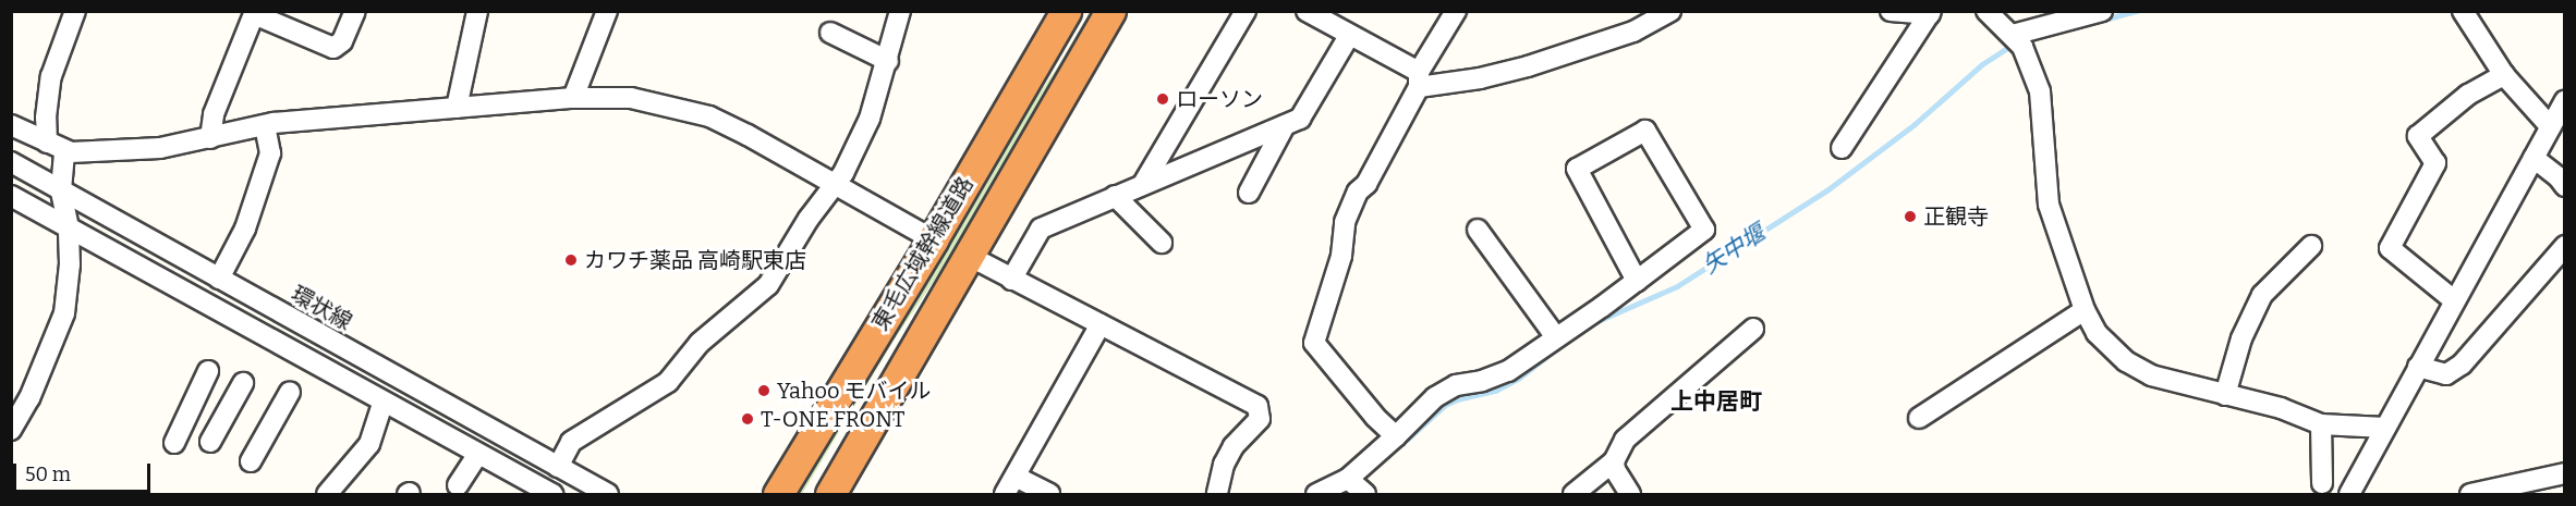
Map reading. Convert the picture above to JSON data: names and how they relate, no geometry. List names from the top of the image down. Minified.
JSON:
{"streets":{"highway":["東毛広域幹線道路"],"street":["環状線"]},"districts":["上中居町"],"water":["矢中堰"],"places":["ローソン","正観寺","カワチ薬品 高崎駅東店","Yahoo モバイル","T-ONE FRONT"],"scale_bar":"50 m"}
